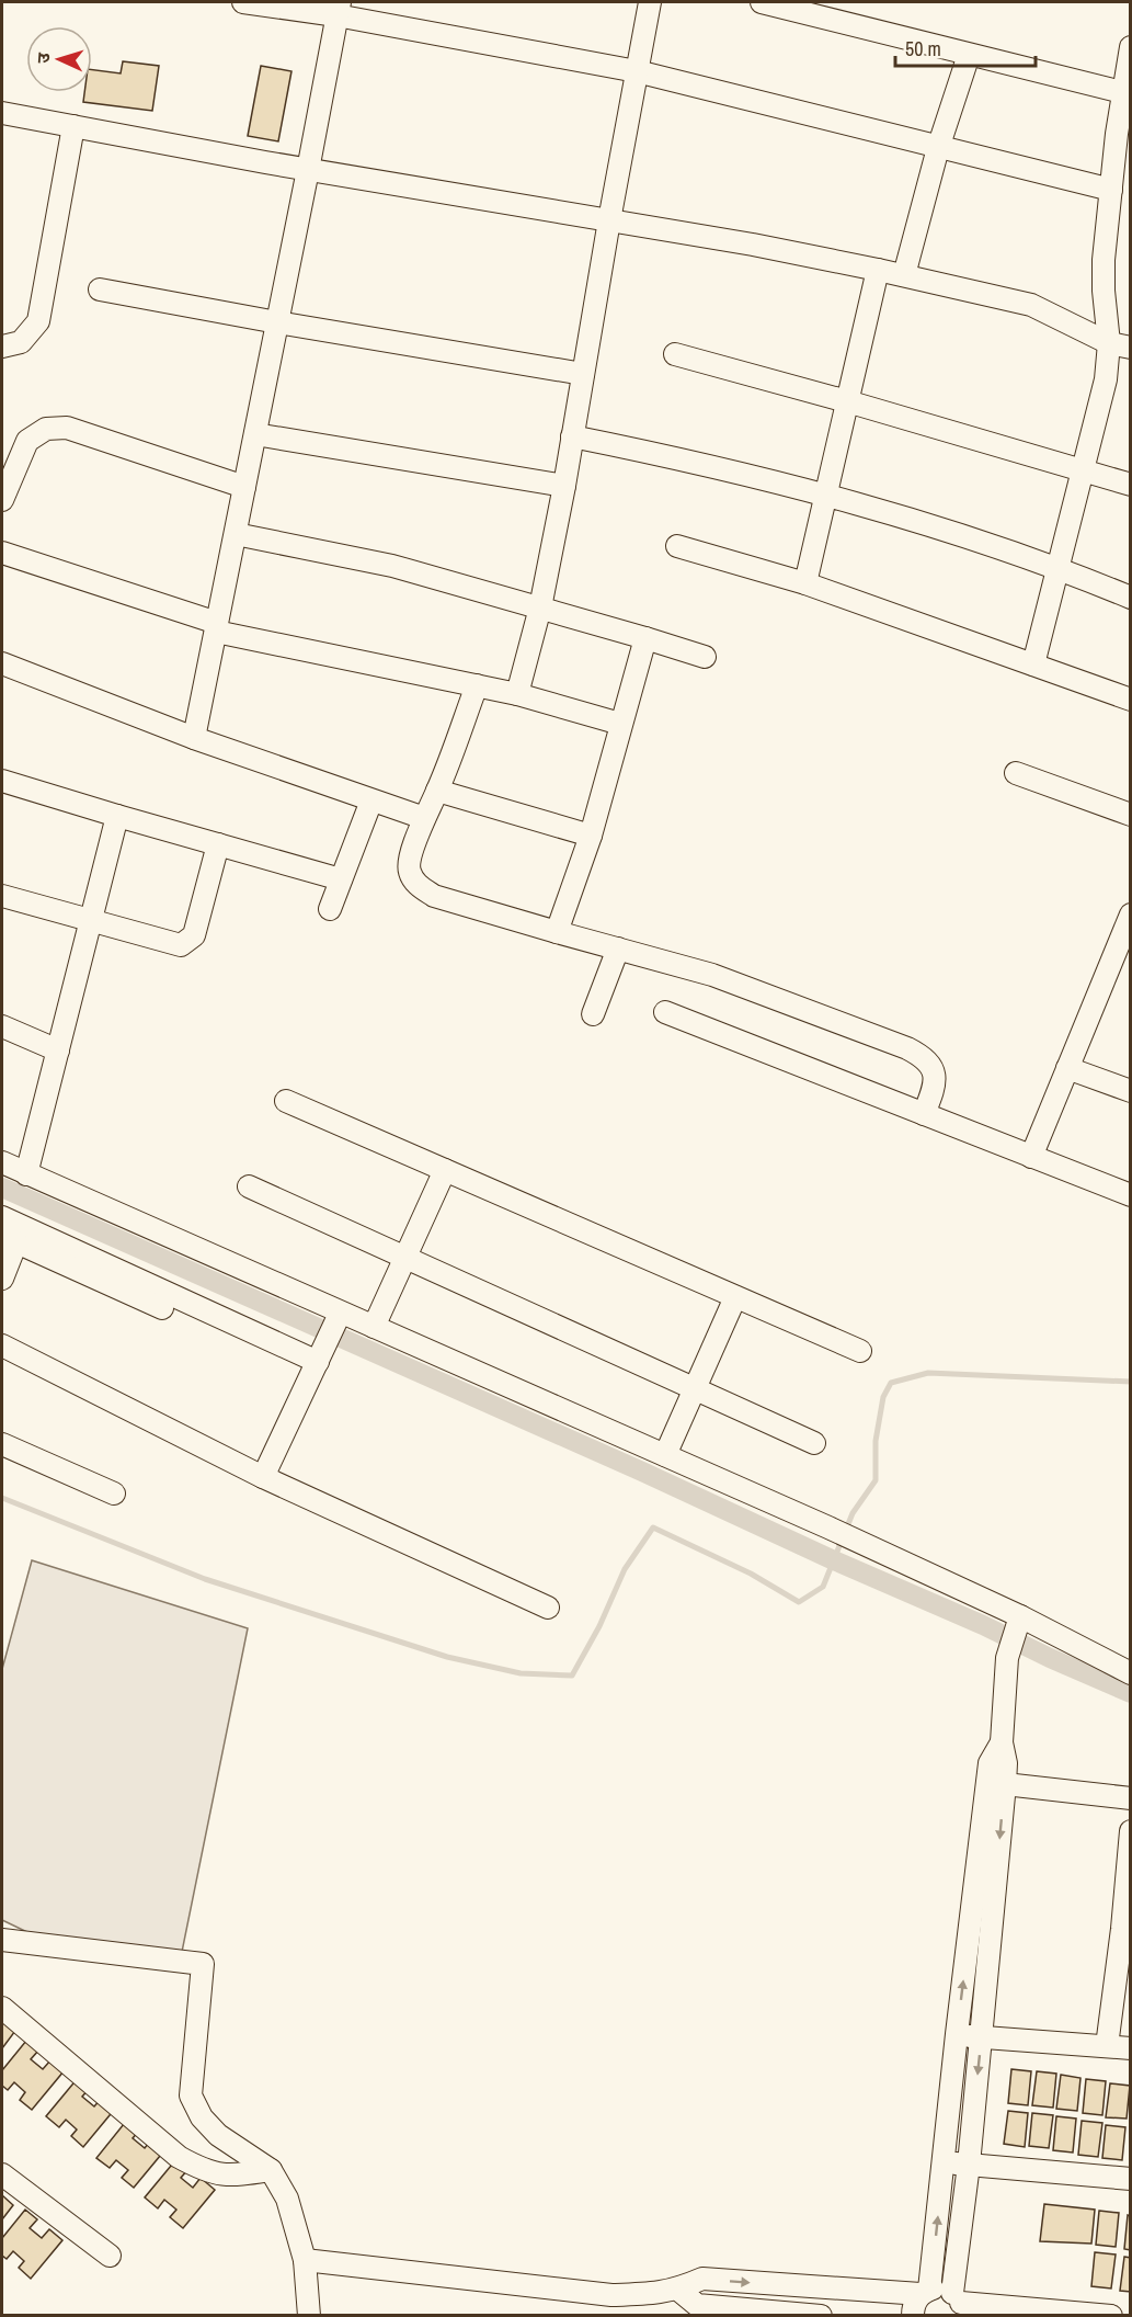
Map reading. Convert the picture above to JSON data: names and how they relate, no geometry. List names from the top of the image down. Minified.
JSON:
{"scale_bar":"50 m","north":"left"}
